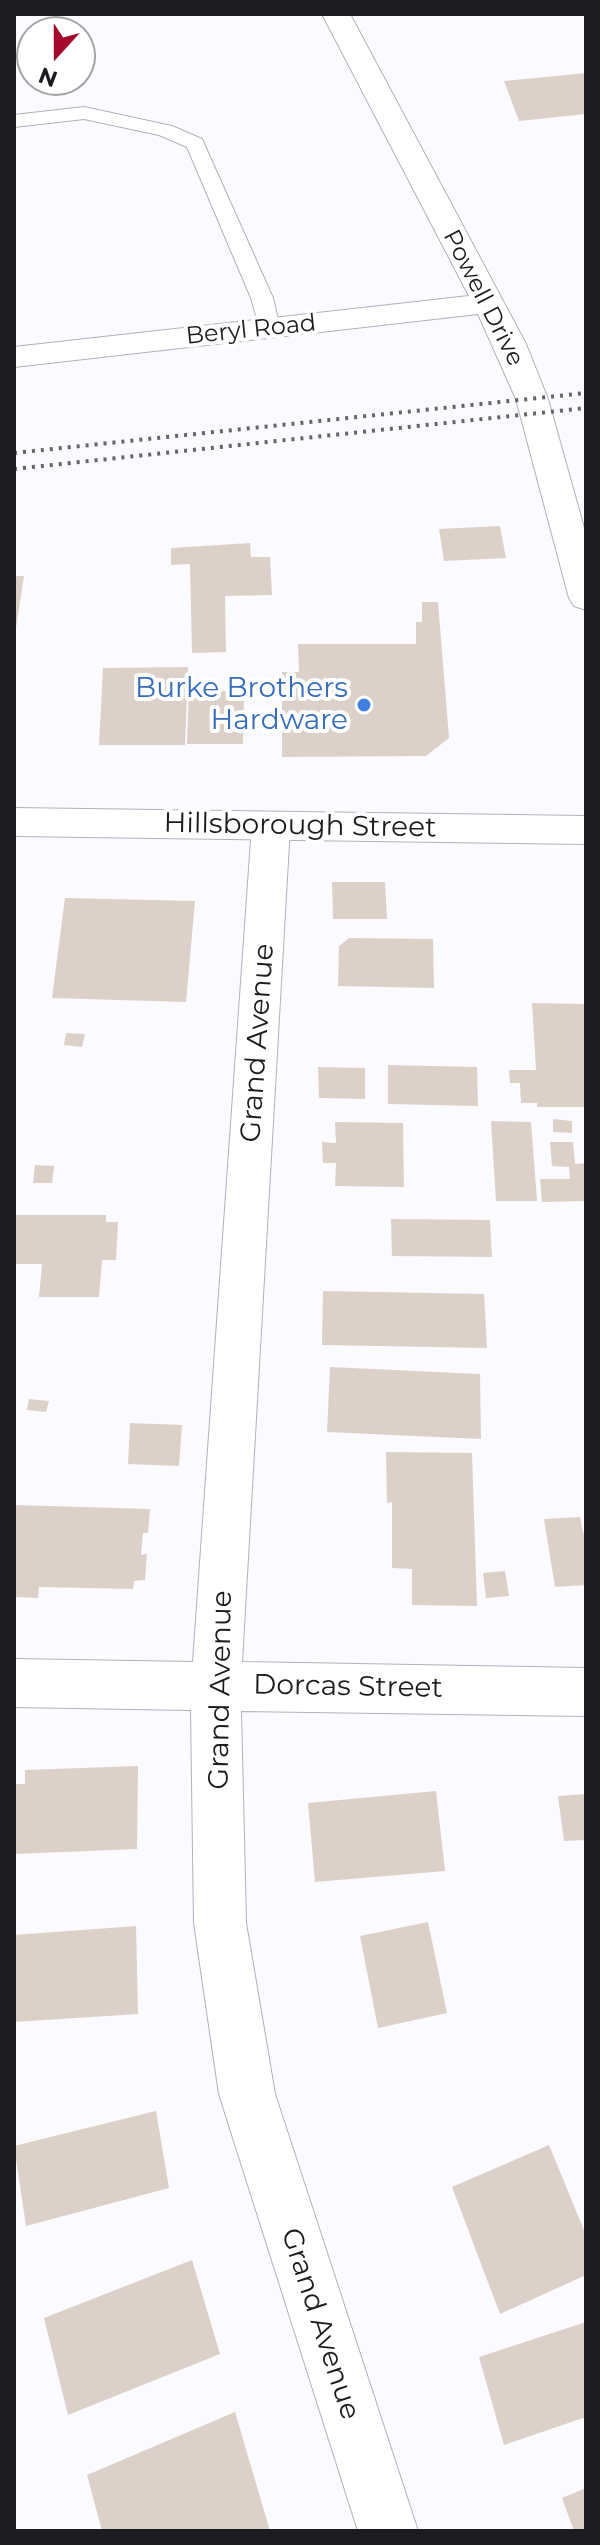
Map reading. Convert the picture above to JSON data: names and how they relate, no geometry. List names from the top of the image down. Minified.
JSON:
{"streets":{"street":["Powell Drive","Beryl Road","Hillsborough Street","Grand Avenue","Dorcas Street"]},"crossings":[["Powell Drive","Beryl Road"],["Hillsborough Street","Grand Avenue"],["Grand Avenue","Dorcas Street"]],"places":["Burke Brothers Hardware"],"north":"bottom"}
